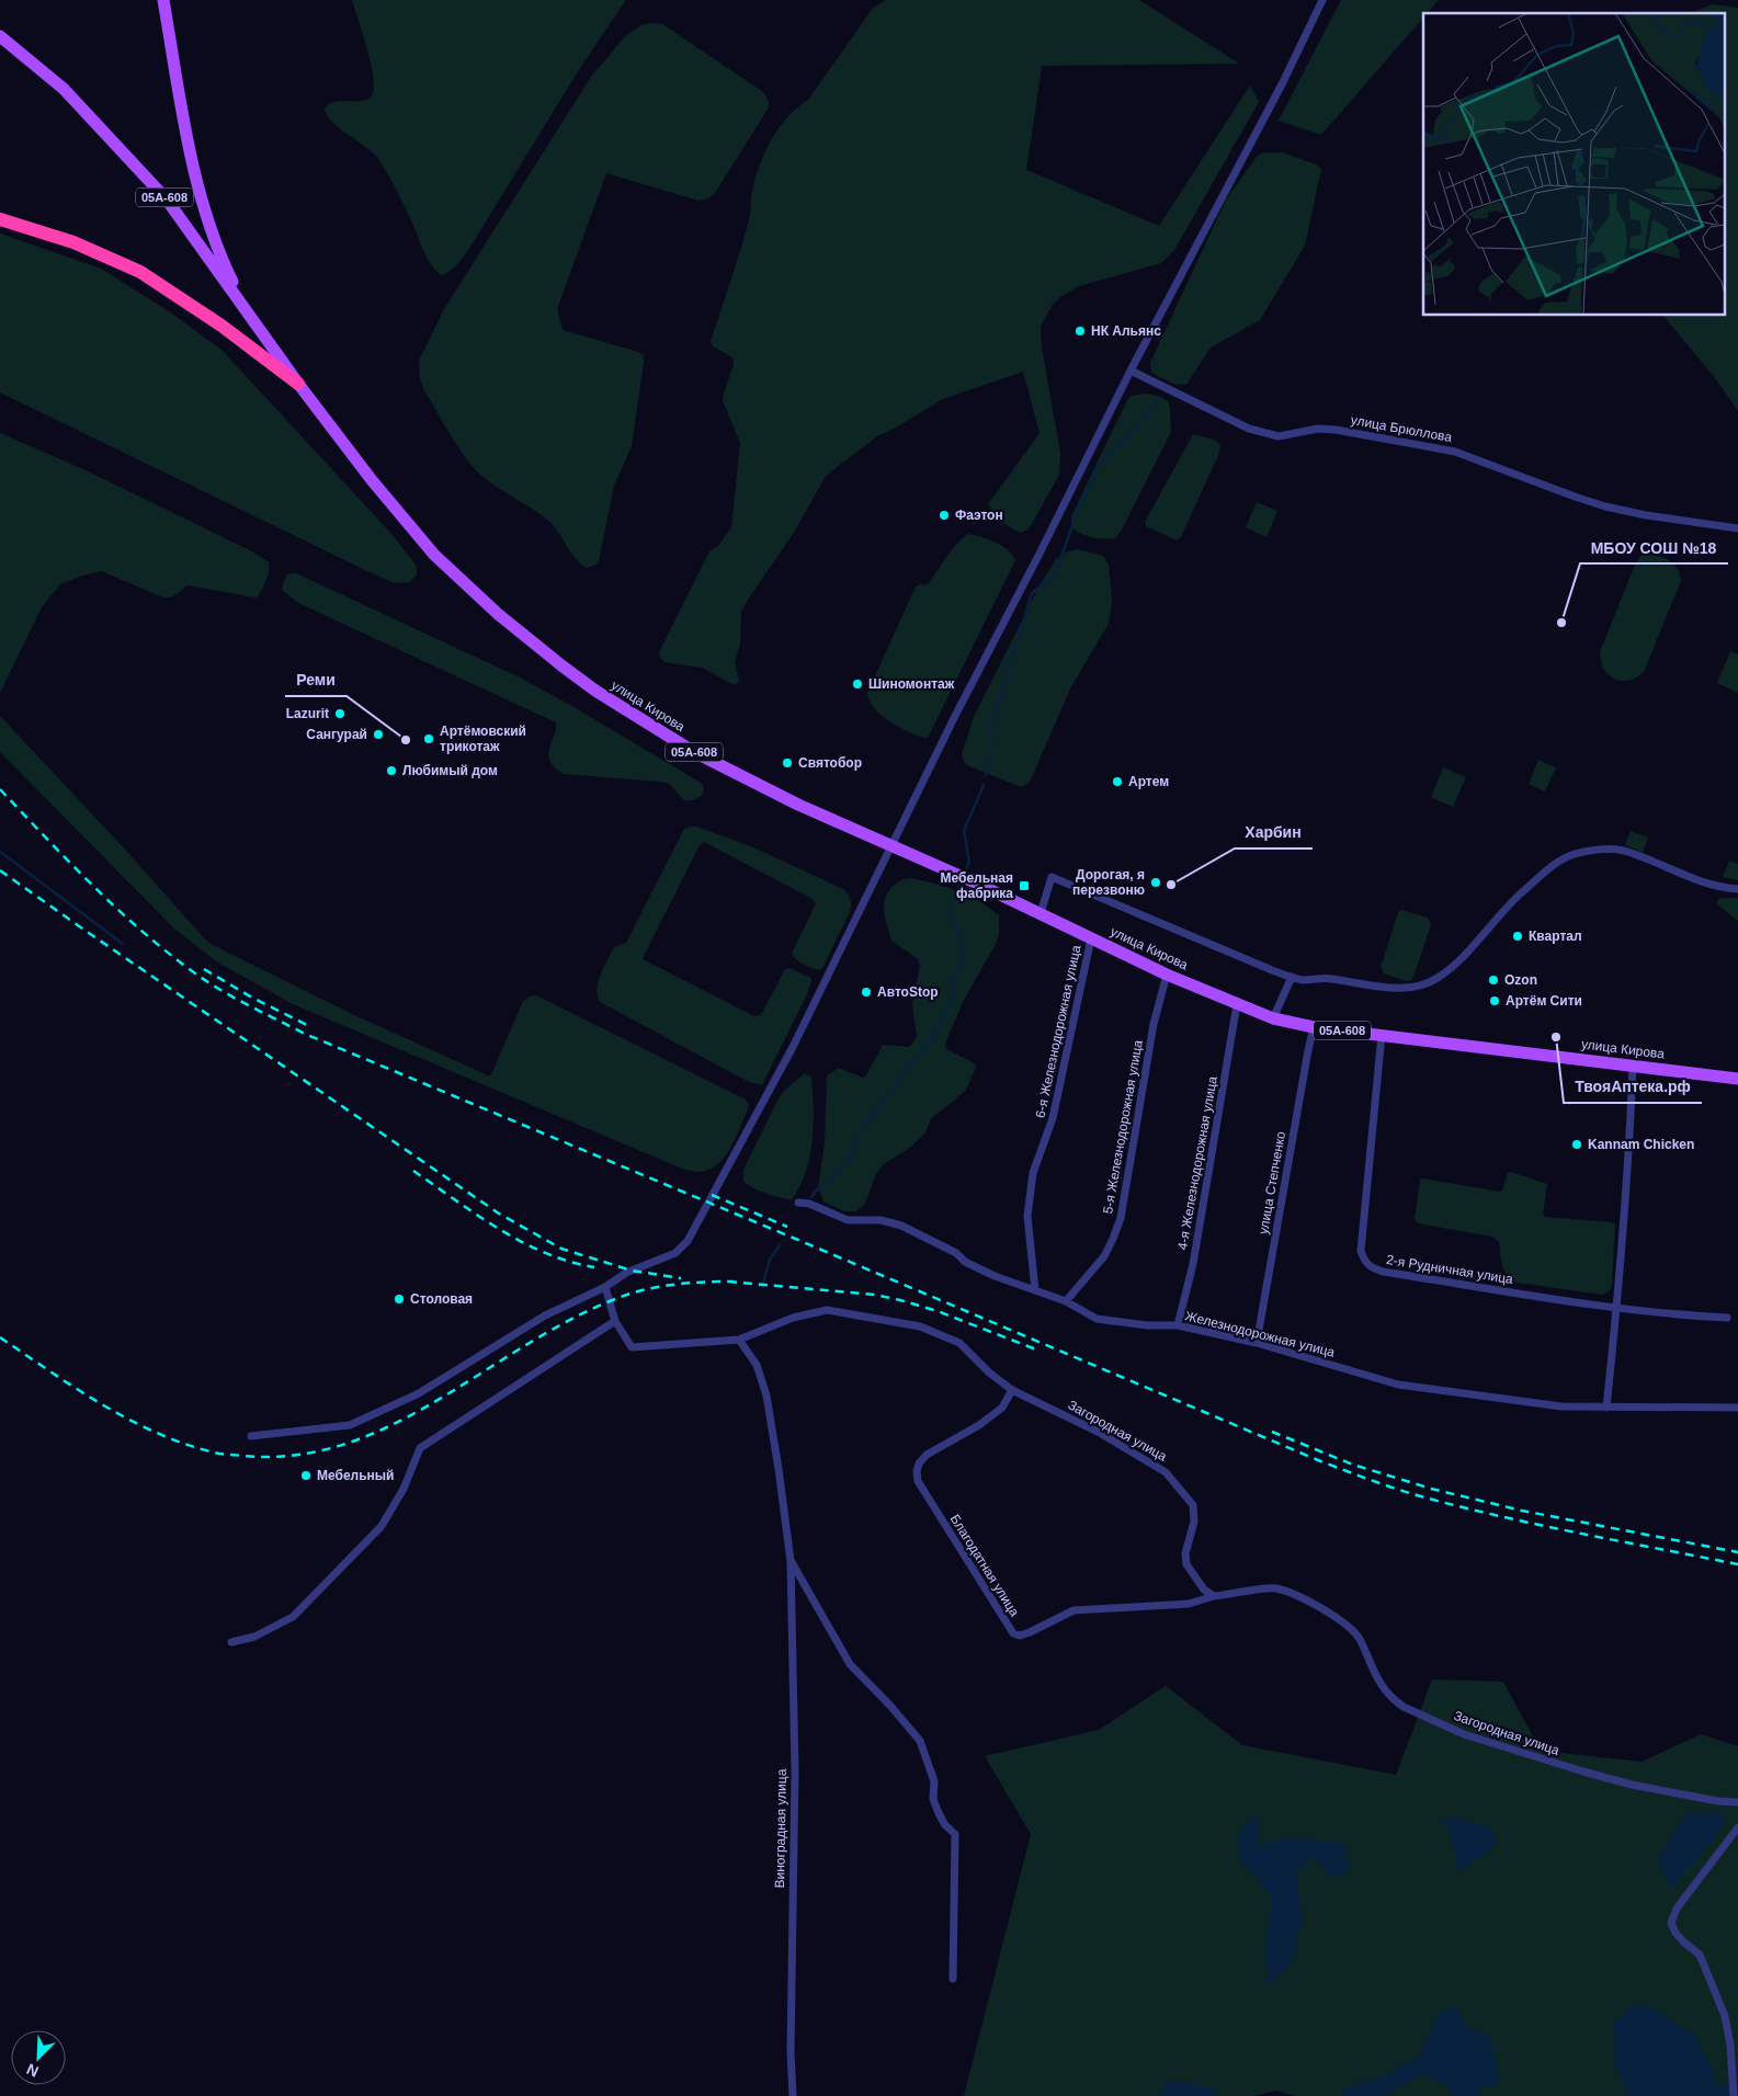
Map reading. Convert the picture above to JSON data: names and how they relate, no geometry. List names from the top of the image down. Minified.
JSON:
{"streets":{"main road":["05А-608","улица Кирова"],"street":["улица Брюллова","6-я Железнодорожная улица","5-я Железнодорожная улица","4-я Железнодорожная улица","улица Степченко","2-я Рудничная улица","Железнодорожная улица","Загородная улица","Благодатная улица","Виноградная улица"]},"crossings":[["05А-608","улица Кирова"],["улица Кирова","6-я Железнодорожная улица"],["улица Кирова","5-я Железнодорожная улица"],["улица Кирова","4-я Железнодорожная улица"],["улица Кирова","улица Степченко"],["улица Кирова","2-я Рудничная улица"],["6-я Железнодорожная улица","Железнодорожная улица"],["5-я Железнодорожная улица","Железнодорожная улица"],["4-я Железнодорожная улица","Железнодорожная улица"],["улица Степченко","Железнодорожная улица"],["Загородная улица","Благодатная улица"],["Загородная улица","Виноградная улица"]],"places":{"other":["НК Альянс","Фаэтон","МБОУ СОШ №18","Шиномонтаж","Lazurit","Сангурай","Артёмовский трикотаж","Реми","Святобор","Любимый дом","Артем","Дорогая, я перезвоню","Харбин","Квартал","Ozon","АвтоStop","Артём Сити","ТвояАптека.рф","Kannam Chicken","Столовая","Мебельный"],"transit":["Мебельная фабрика"]},"north":"bottom left"}
